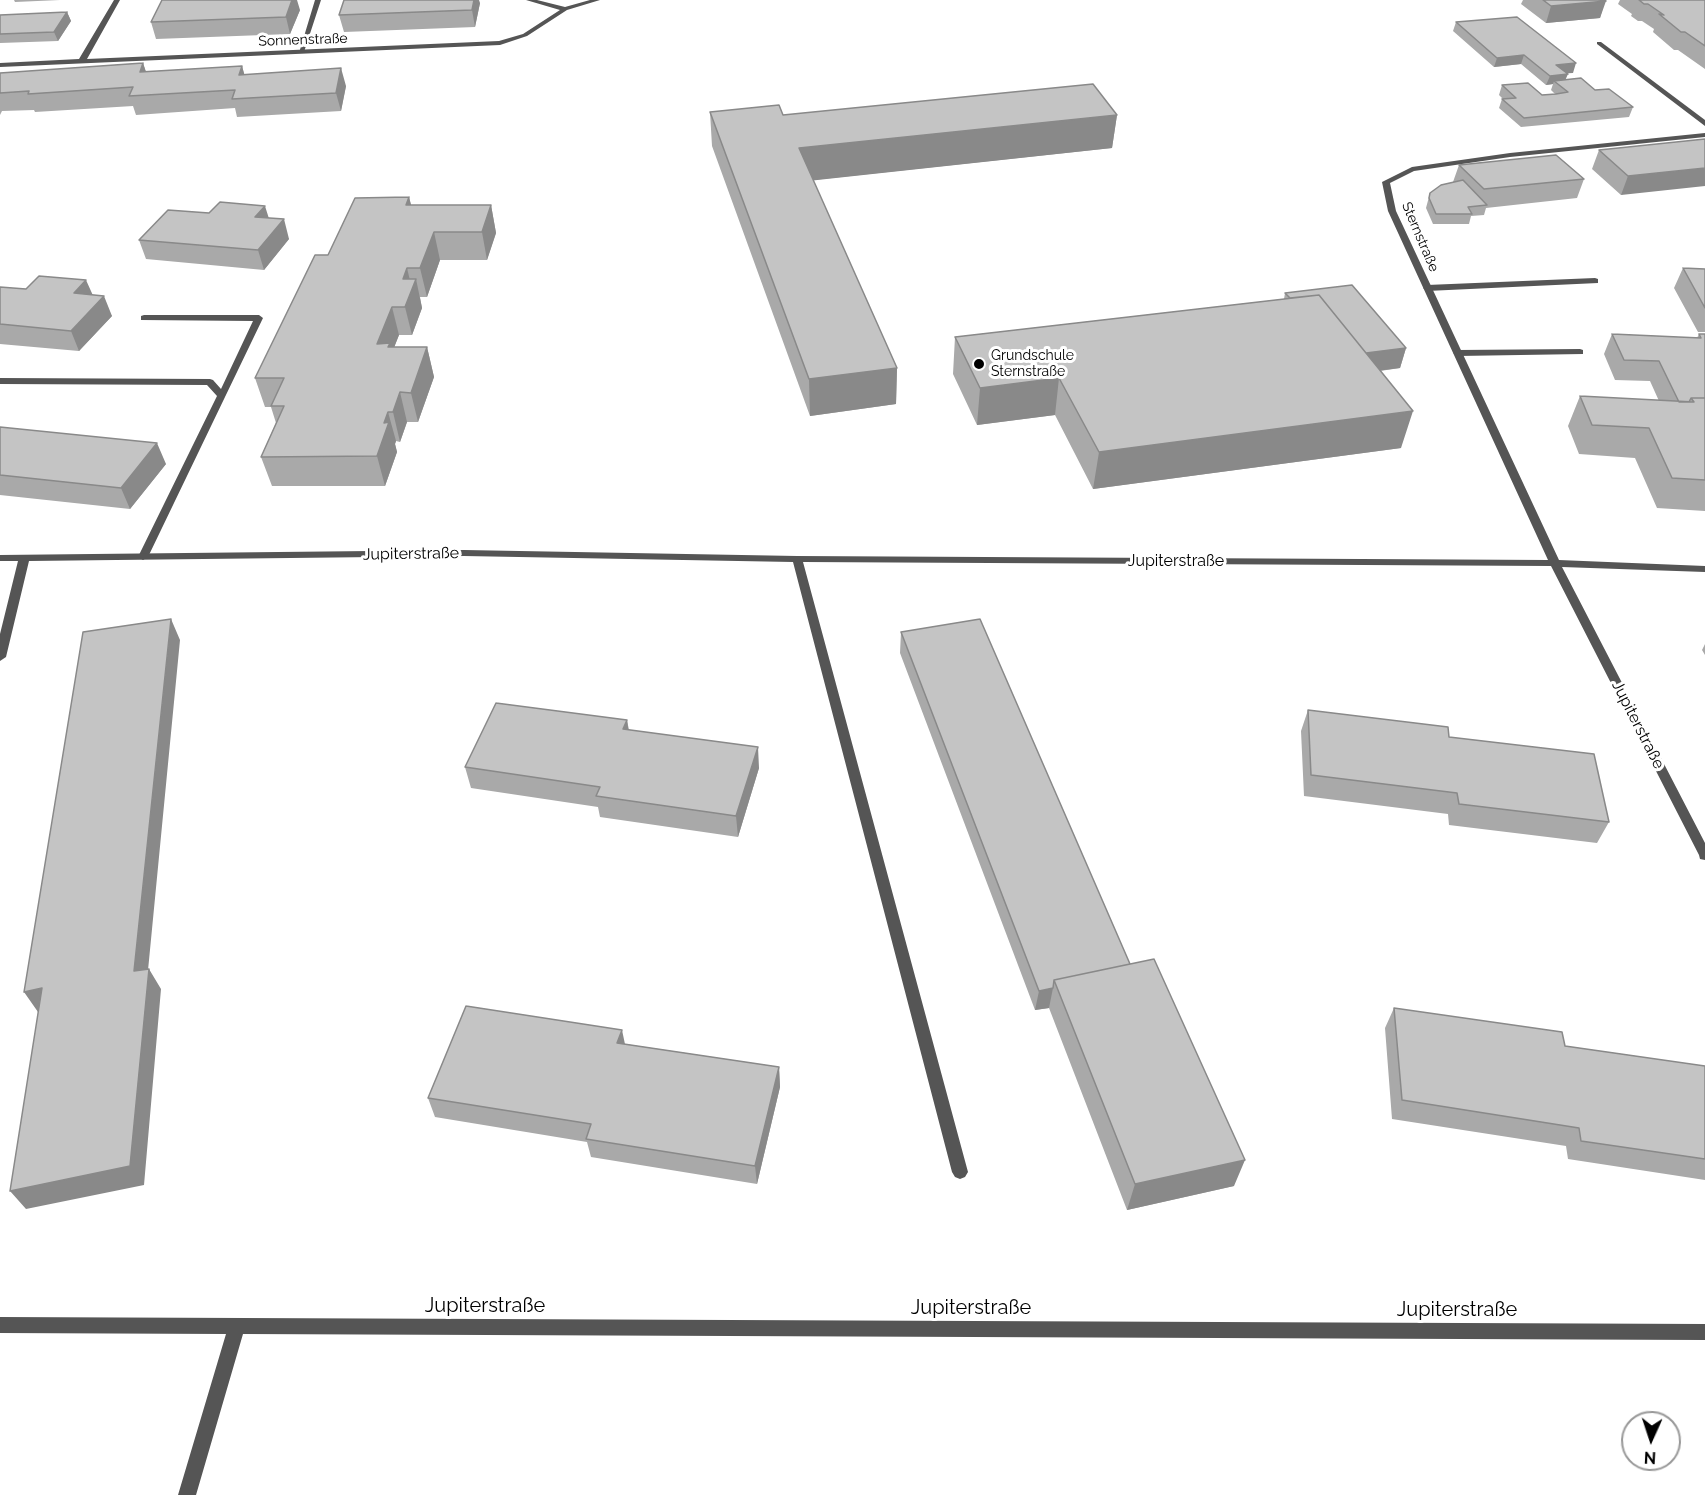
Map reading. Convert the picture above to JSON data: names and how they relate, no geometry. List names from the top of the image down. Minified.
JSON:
{"streets":{"street":["Sonnenstraße","Sternstraße","Jupiterstraße"]},"crossings":[["Sternstraße","Jupiterstraße"]],"places":["Grundschule Sternstraße"],"north":"bottom"}
